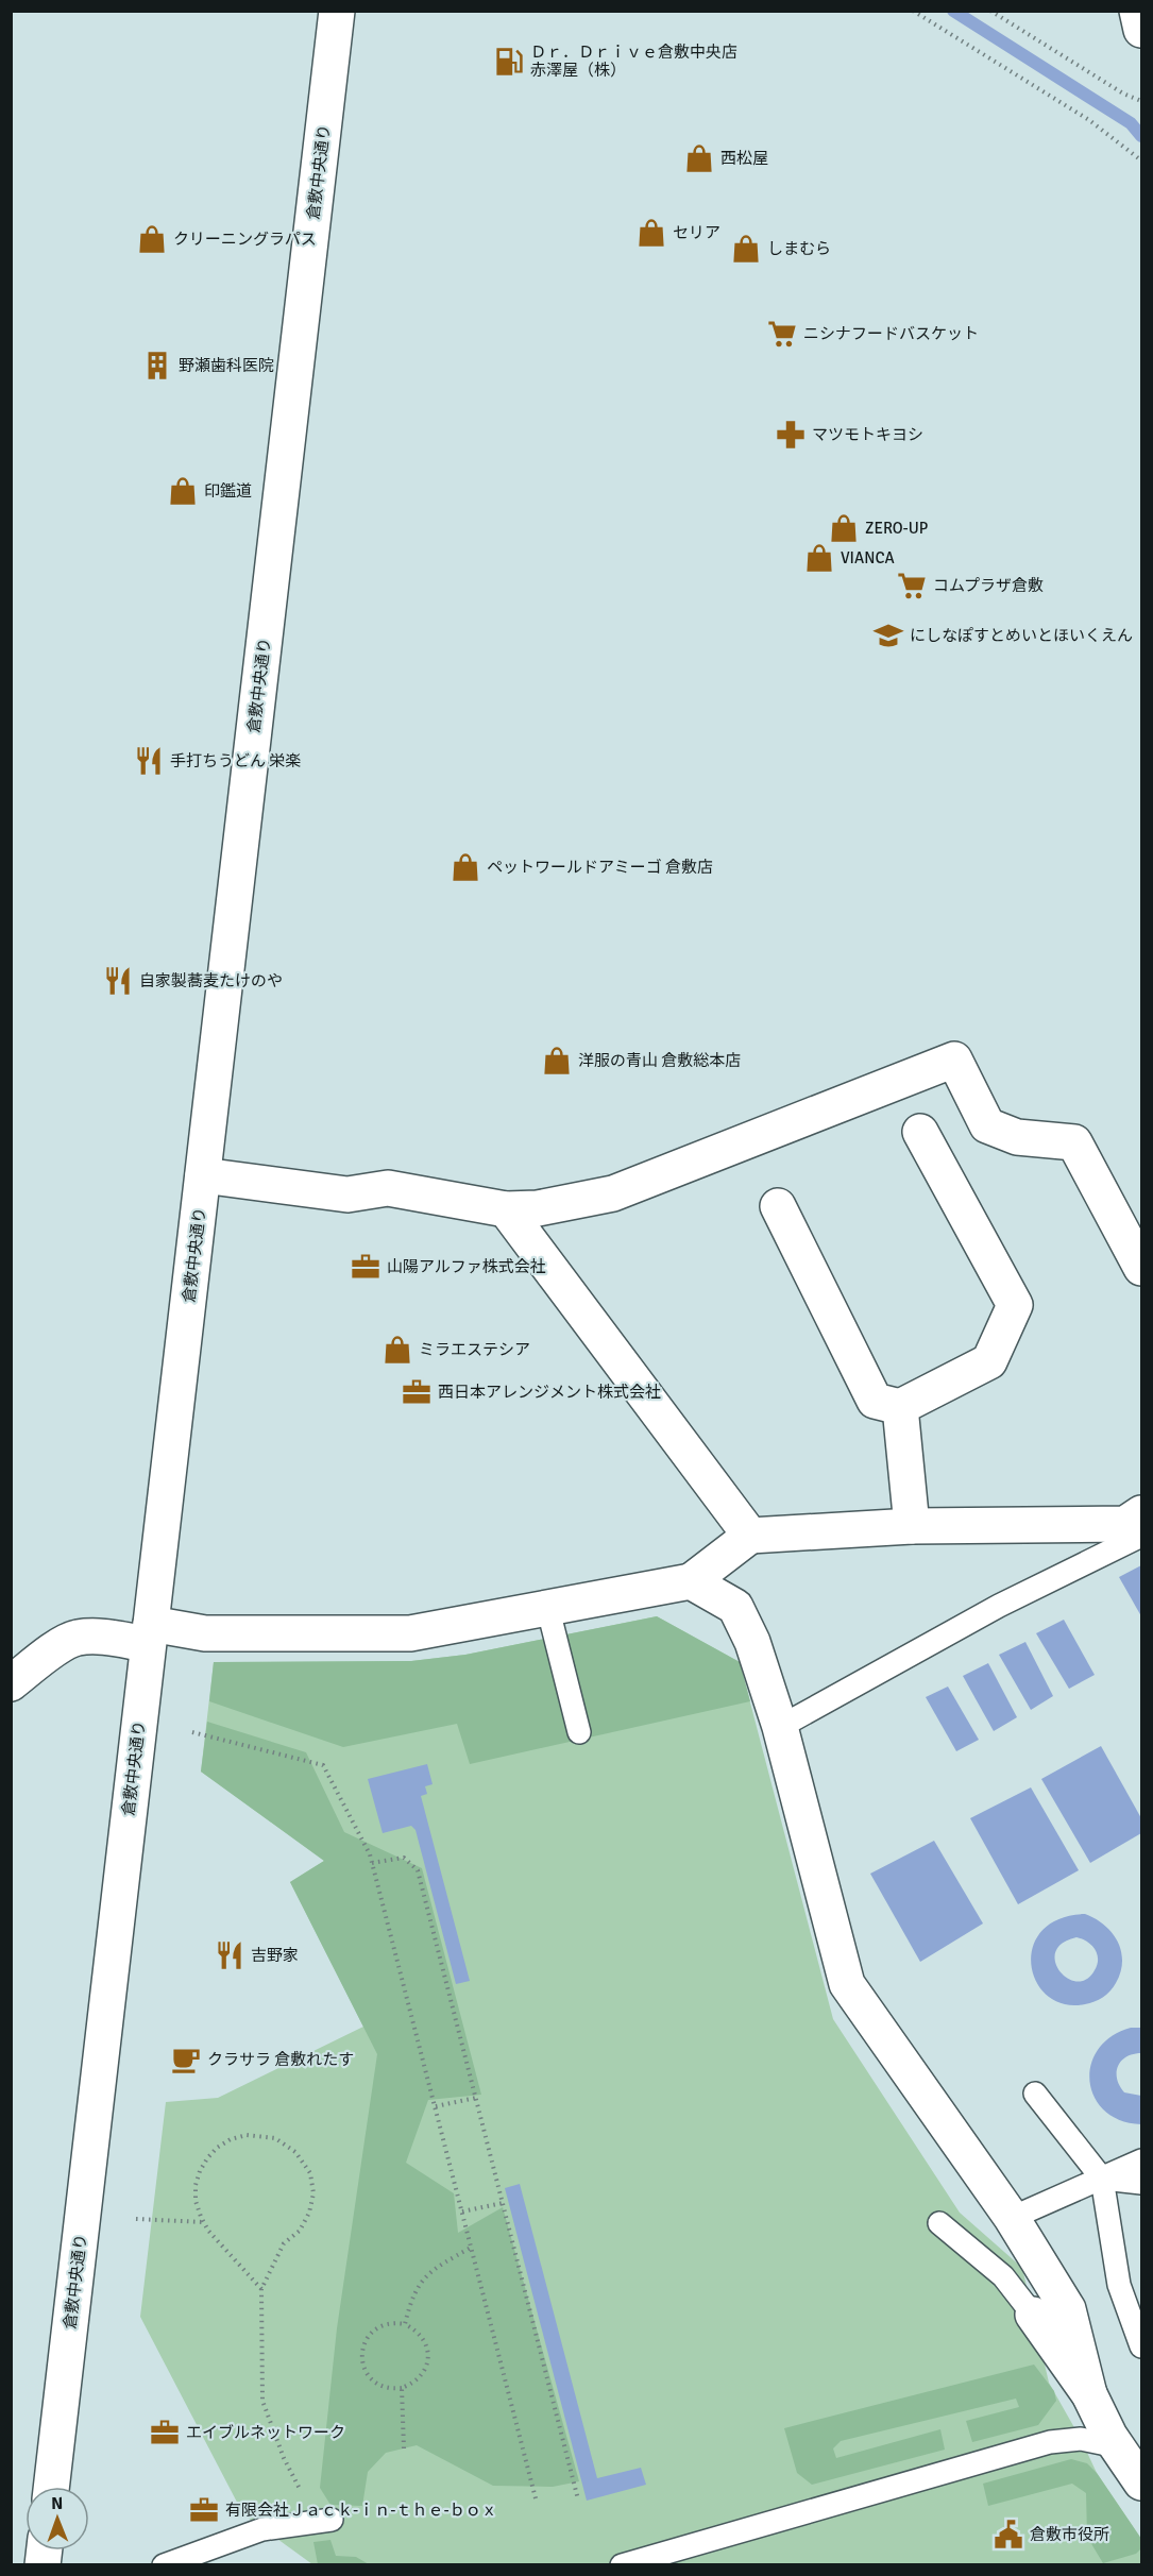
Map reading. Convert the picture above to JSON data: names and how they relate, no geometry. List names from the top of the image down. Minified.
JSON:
{"streets":{"street":["倉敷中央通り"]},"places":{"fuel station":["Ｄｒ．Ｄｒｉｖｅ倉敷中央店 赤澤屋（株）"],"shop":["西松屋","セリア","クリーニングラパス","しまむら","印鑑道","ZERO-UP","VIANCA","ペットワールドアミーゴ 倉敷店","洋服の青山 倉敷総本店","ミラエステシア"],"supermarket":["ニシナフードバスケット","コムプラザ倉敷"],"building":["野瀬歯科医院"],"pharmacy":["マツモトキヨシ"],"school or university":["にしなぽすとめいとほいくえん"],"restaurant":["手打ちうどん 栄楽","自家製蕎麦たけのや","吉野家"],"office":["山陽アルファ株式会社","西日本アレンジメント株式会社","エイブルネットワーク","有限会社Ｊａｃｋ-ｉｎ-ｔｈｅ-ｂｏｘ"],"cafe":["クラサラ 倉敷れたす"],"public building":["倉敷市役所"]},"north":"top"}
